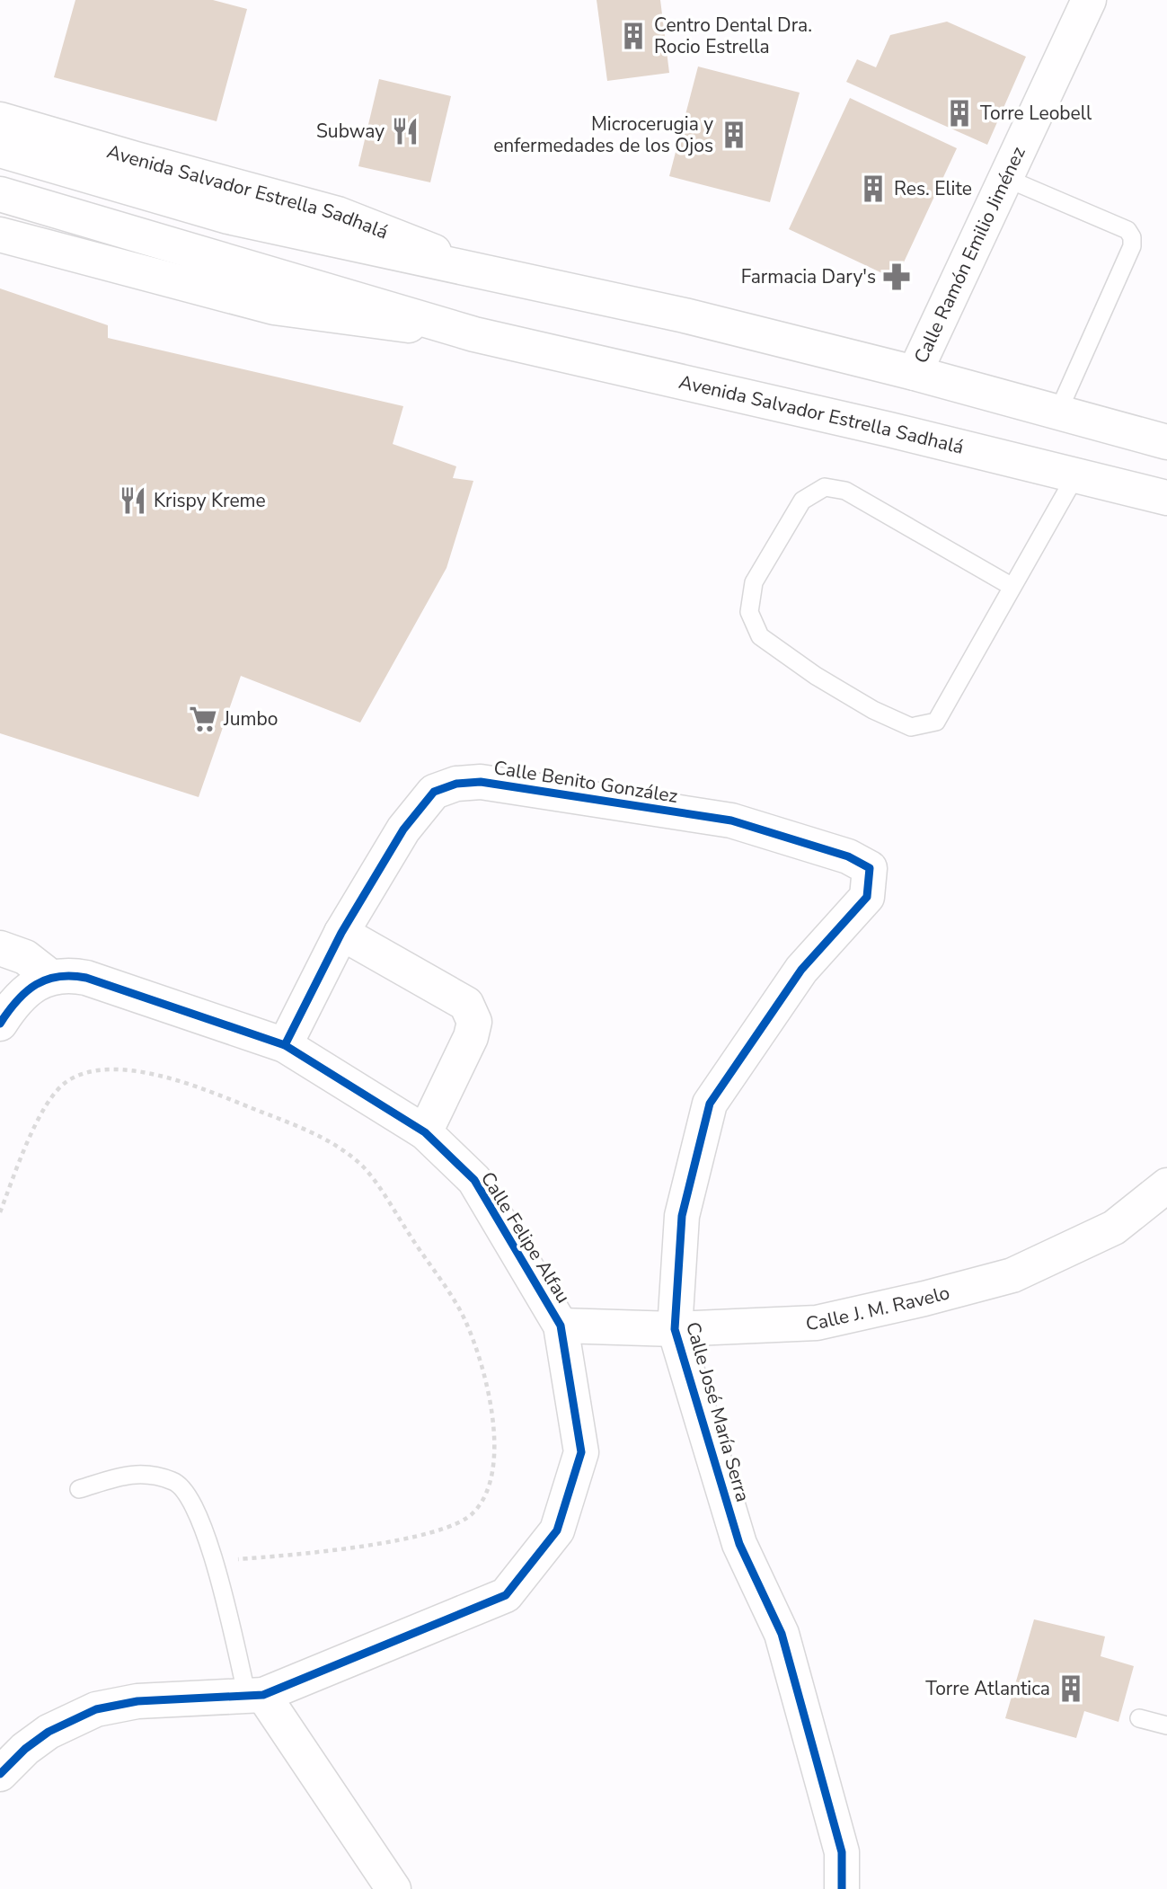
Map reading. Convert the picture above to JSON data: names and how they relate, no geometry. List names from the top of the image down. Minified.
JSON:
{"streets":{"main road":["Avenida Salvador Estrella Sadhalá","Calle Ramón Emilio Jiménez","Calle Benito González","Calle Felipe Alfau","Calle J. M. Ravelo","Calle José María Serra"]},"crossings":[["Avenida Salvador Estrella Sadhalá","Calle Ramón Emilio Jiménez"],["Calle Benito González","Calle Felipe Alfau"],["Calle Benito González","Calle José María Serra"],["Calle Felipe Alfau","Calle J. M. Ravelo"],["Calle J. M. Ravelo","Calle José María Serra"]],"places":{"building":["Centro Dental Dra. Rocio Estrella","Torre Leobell","Microcerugia y enfermedades de los Ojos","Res. Elite","Torre Atlantica"],"restaurant":["Subway","Krispy Kreme"],"pharmacy":["Farmacia Dary's"],"supermarket":["Jumbo"]}}
